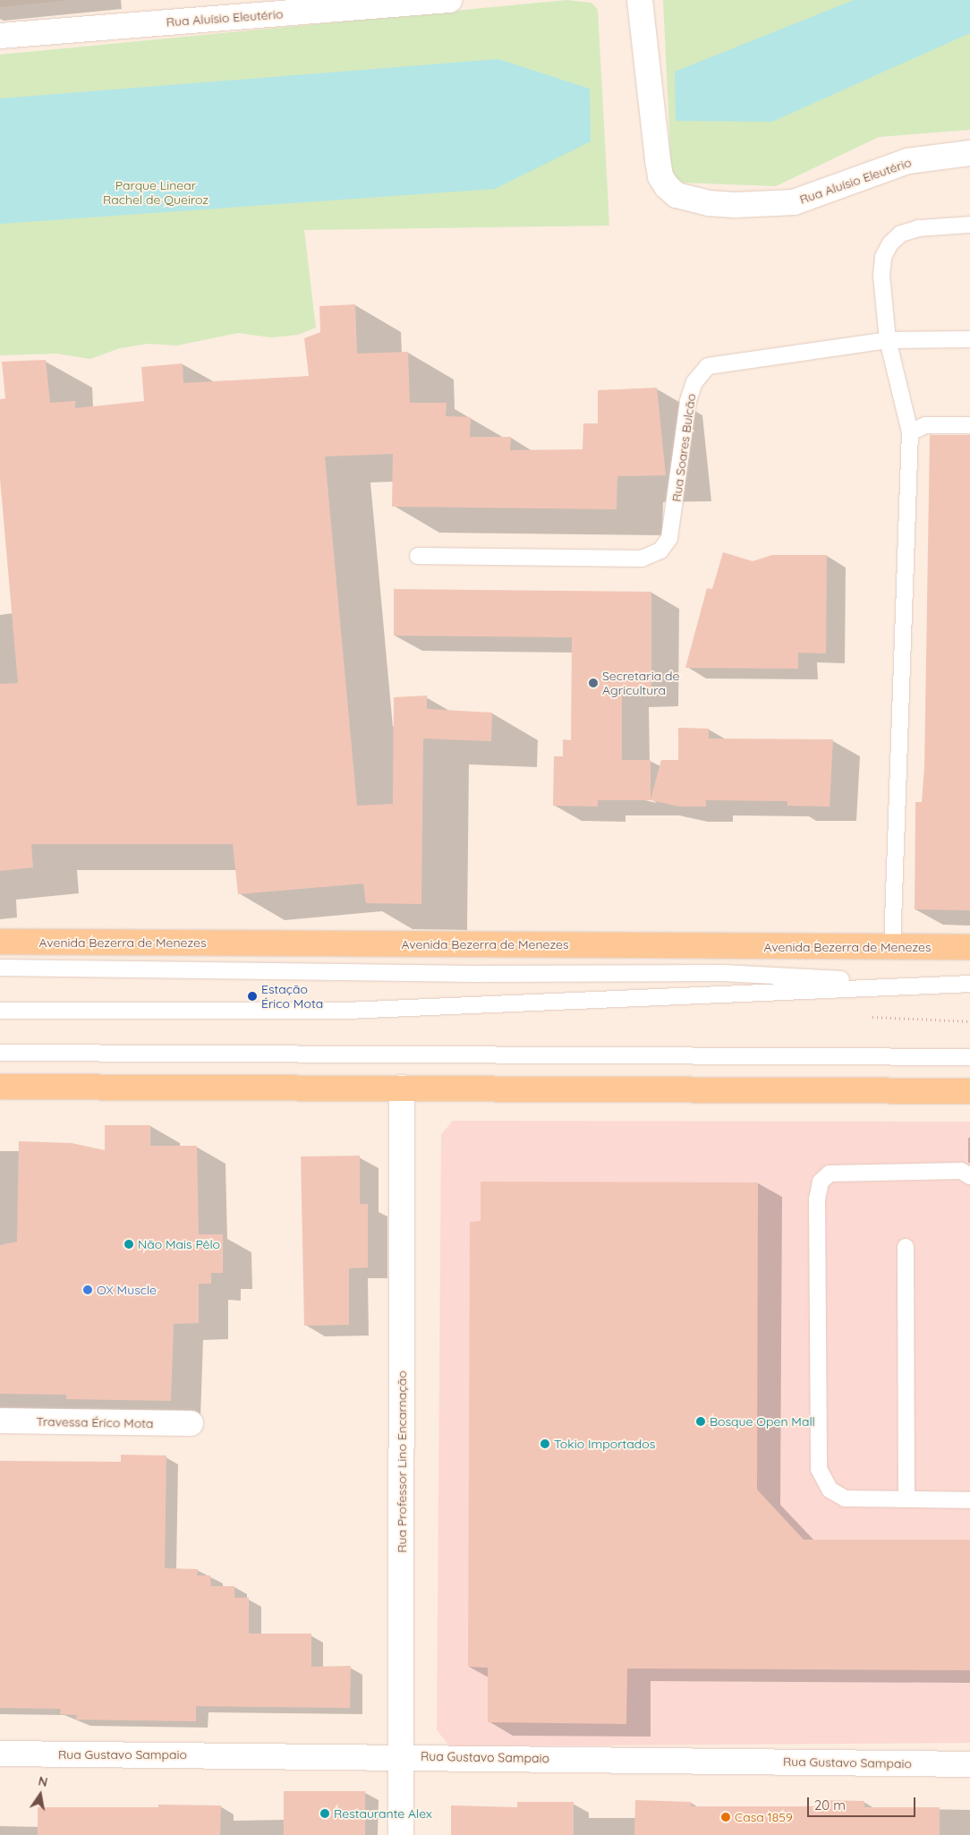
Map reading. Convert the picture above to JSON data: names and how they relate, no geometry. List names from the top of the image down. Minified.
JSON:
{"streets":{"main road":["Avenida Bezerra de Menezes"],"street":["Rua Aluísio Eleutério","Travessa Érico Mota","Rua Professor Lino Encarnação","Rua Gustavo Sampaio"],"lane":["Rua Soares Bulcão"]},"crossings":[["Rua Professor Lino Encarnação","Rua Gustavo Sampaio"]],"parks":["Parque Linear Rachel de Queiroz"],"places":["Secretaria de Agricultura","Estação Érico Mota","Não Mais Pêlo","OX Muscle","Bosque Open Mall","Tokio Importados","Restaurante Alex","Casa 1859"],"scale_bar":"20 m","north":"top"}
